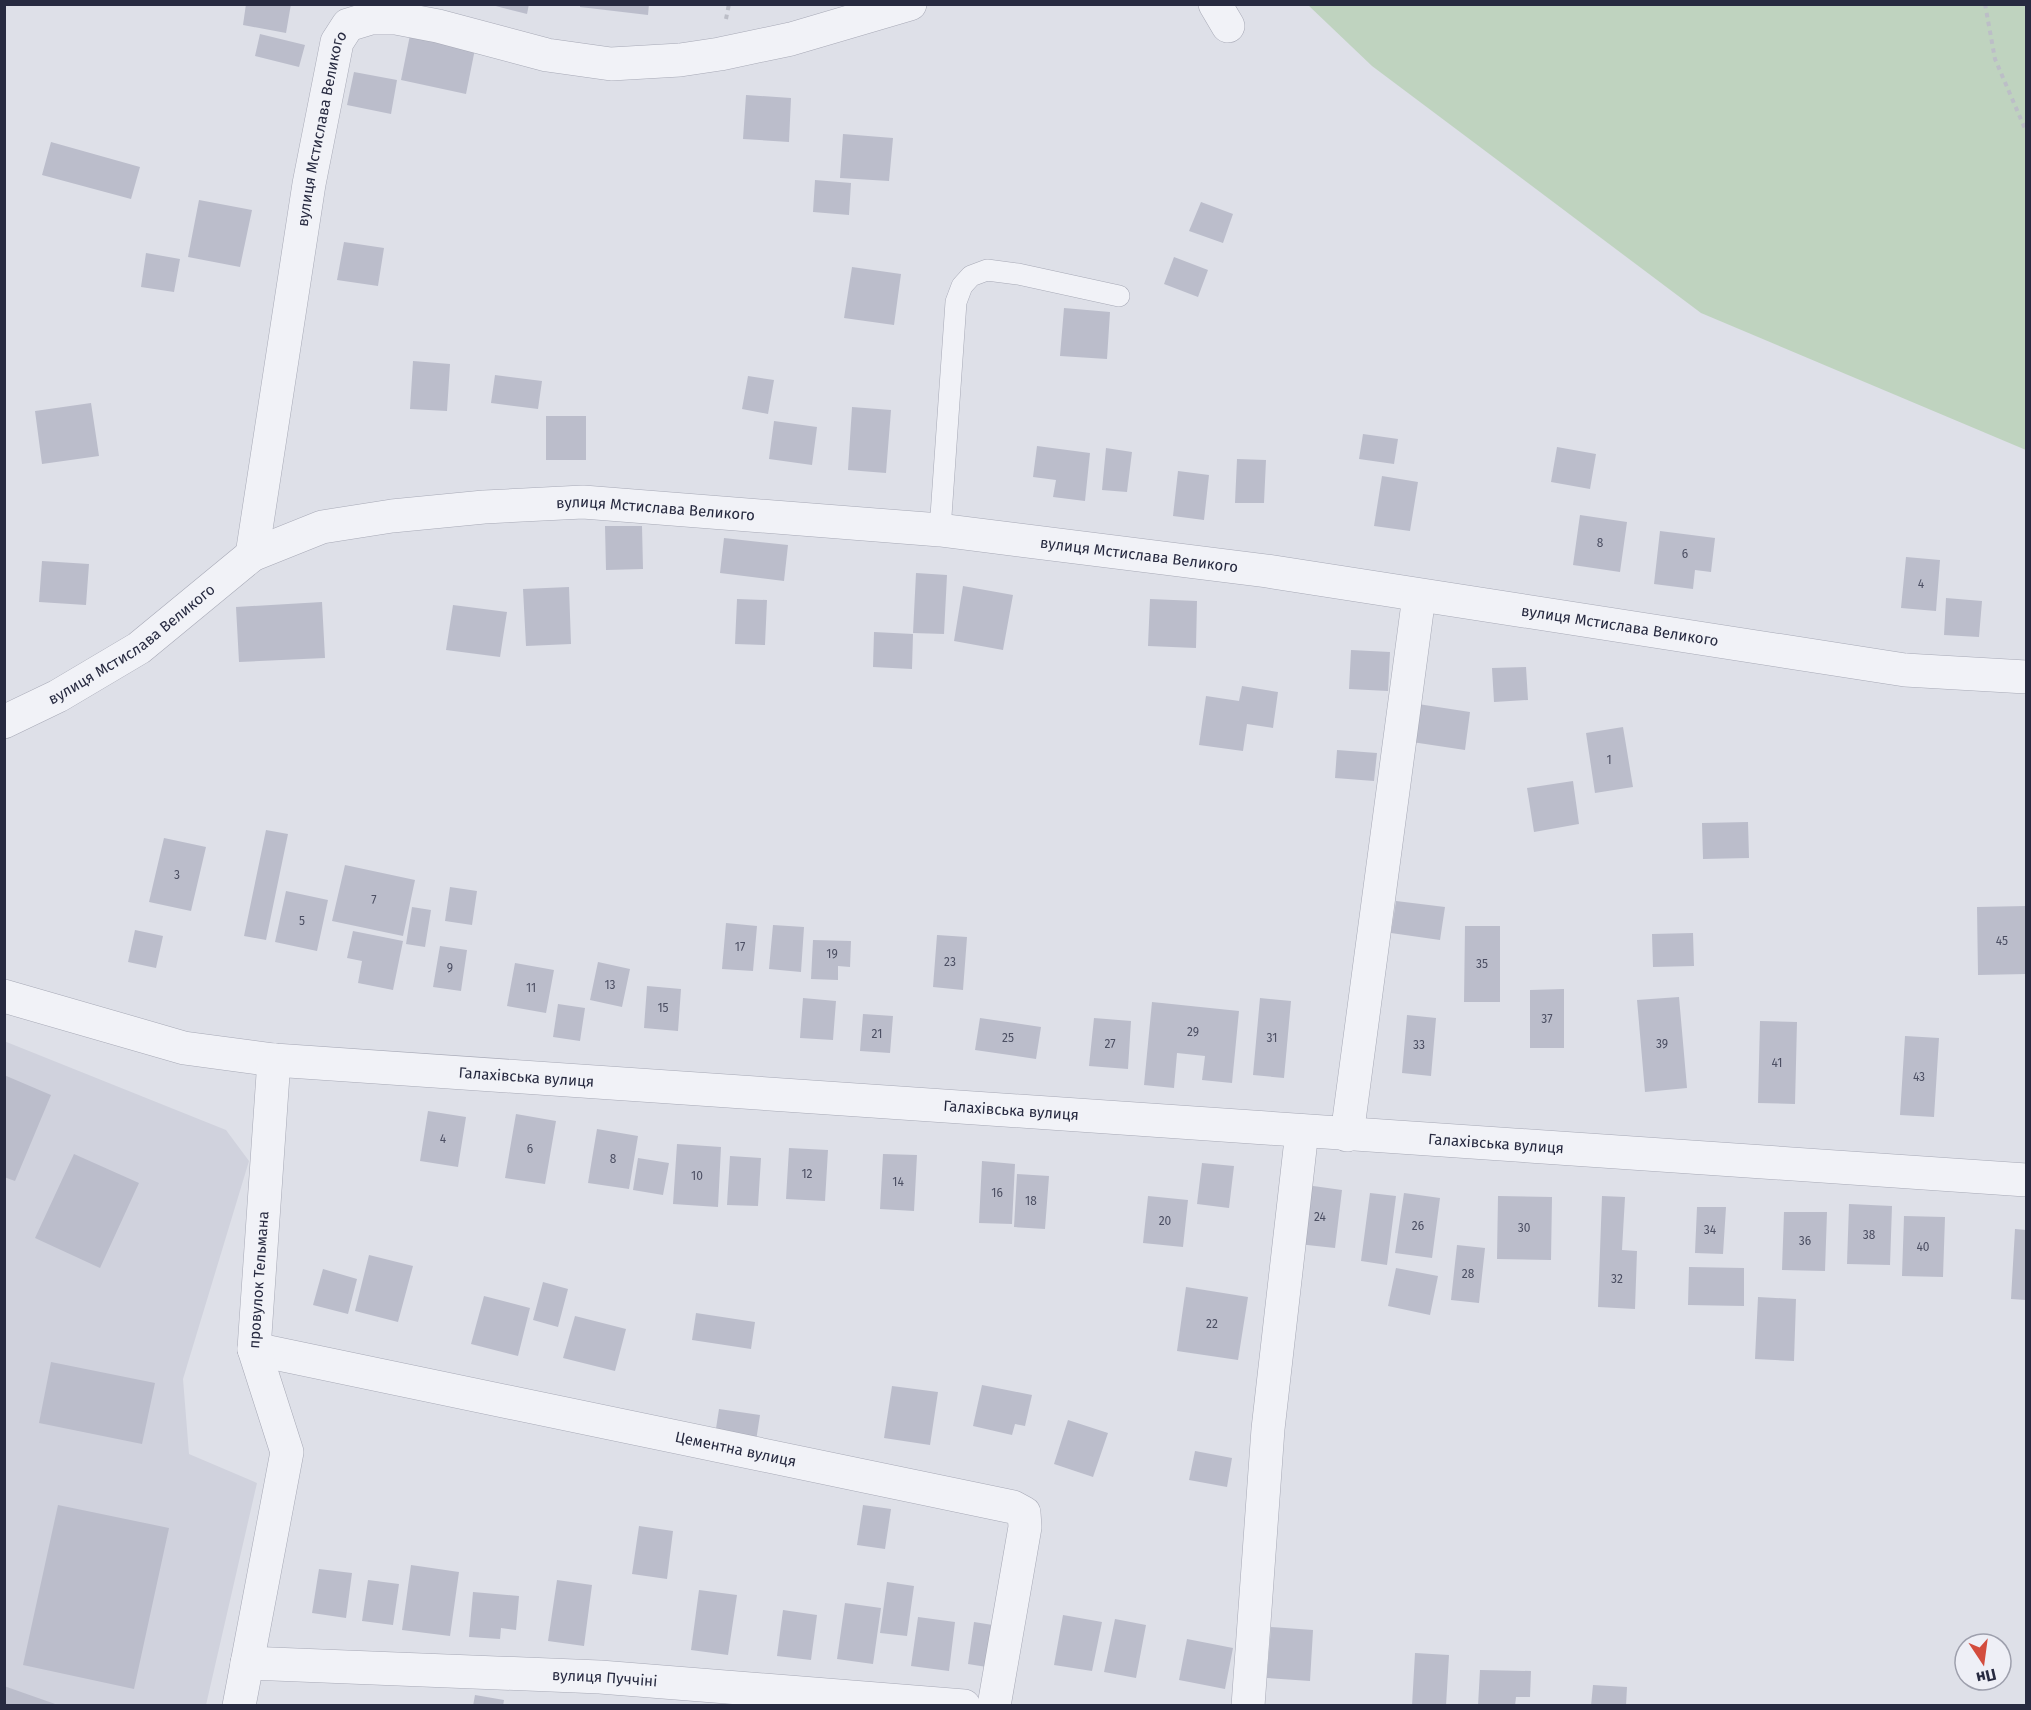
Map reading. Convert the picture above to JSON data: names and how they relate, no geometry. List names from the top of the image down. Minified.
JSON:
{"streets":{"street":["вулиця Мстислава Великого","Галахівська вулиця","провулок Тельмана","Цементна вулиця","вулиця Пуччіні"]},"crossings":[["Галахівська вулиця","провулок Тельмана"],["провулок Тельмана","Цементна вулиця"],["провулок Тельмана","вулиця Пуччіні"]],"house_numbers":["8","6","4","1","3","7","5","45","17","19","23","35","9","13","11","15","37","29","21","25","31","27","39","33","41","43","4","6","8","12","10","14","16","18","24","20","26","30","34","38","36","40","28","32","22"],"north":"bottom"}
